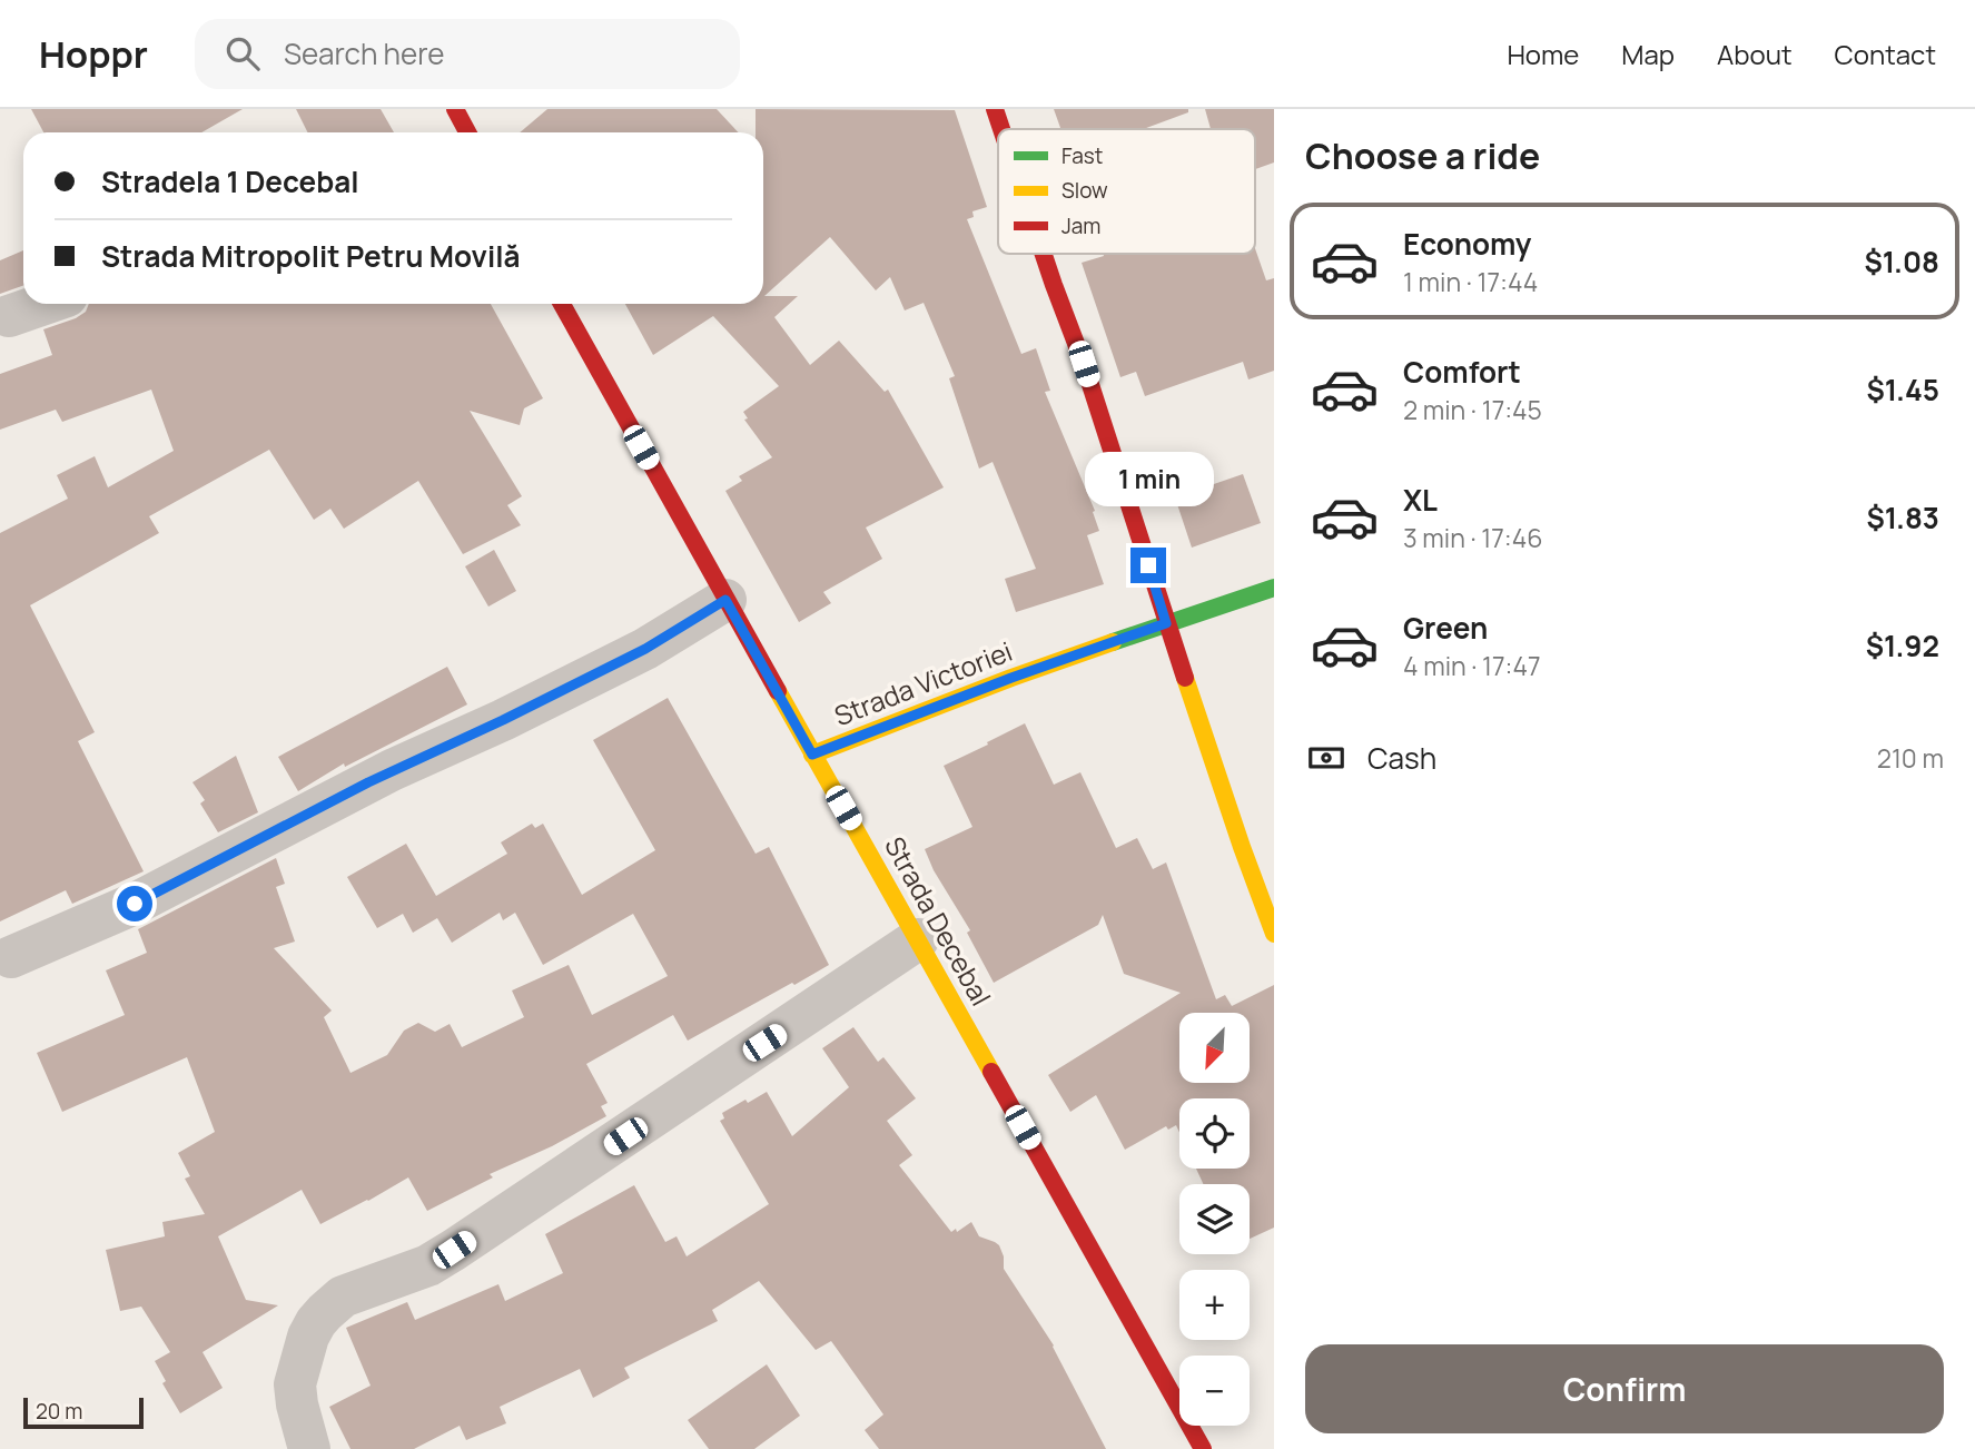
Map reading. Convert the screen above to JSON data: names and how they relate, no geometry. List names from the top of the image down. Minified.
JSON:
{"streets":{"main road":["Strada Victoriei","Strada Decebal"]},"crossings":[["Strada Victoriei","Strada Decebal"]],"legend":["Fast","Slow","Jam"],"scale_bar":"20 m","north":"bottom left","page":{"header":"Hoppr","search":"Search here","nav":["Home","Map","About","Contact"],"heading":"Choose a ride","banner":["Stradela 1 Decebal","Strada Mitropolit Petru Movilă"],"list":[{"name":"Economy","note":"1 min · 17:44","value":"$1.08"},{"name":"Comfort","note":"2 min · 17:45","value":"$1.45"},{"name":"XL","note":"3 min · 17:46","value":"$1.83"},{"name":"Green","note":"4 min · 17:47","value":"$1.92"}],"bubble":"1 min","pay":["Cash","210 m"],"map_buttons":["+","−"],"buttons":"Confirm","scale":"20 m"}}
